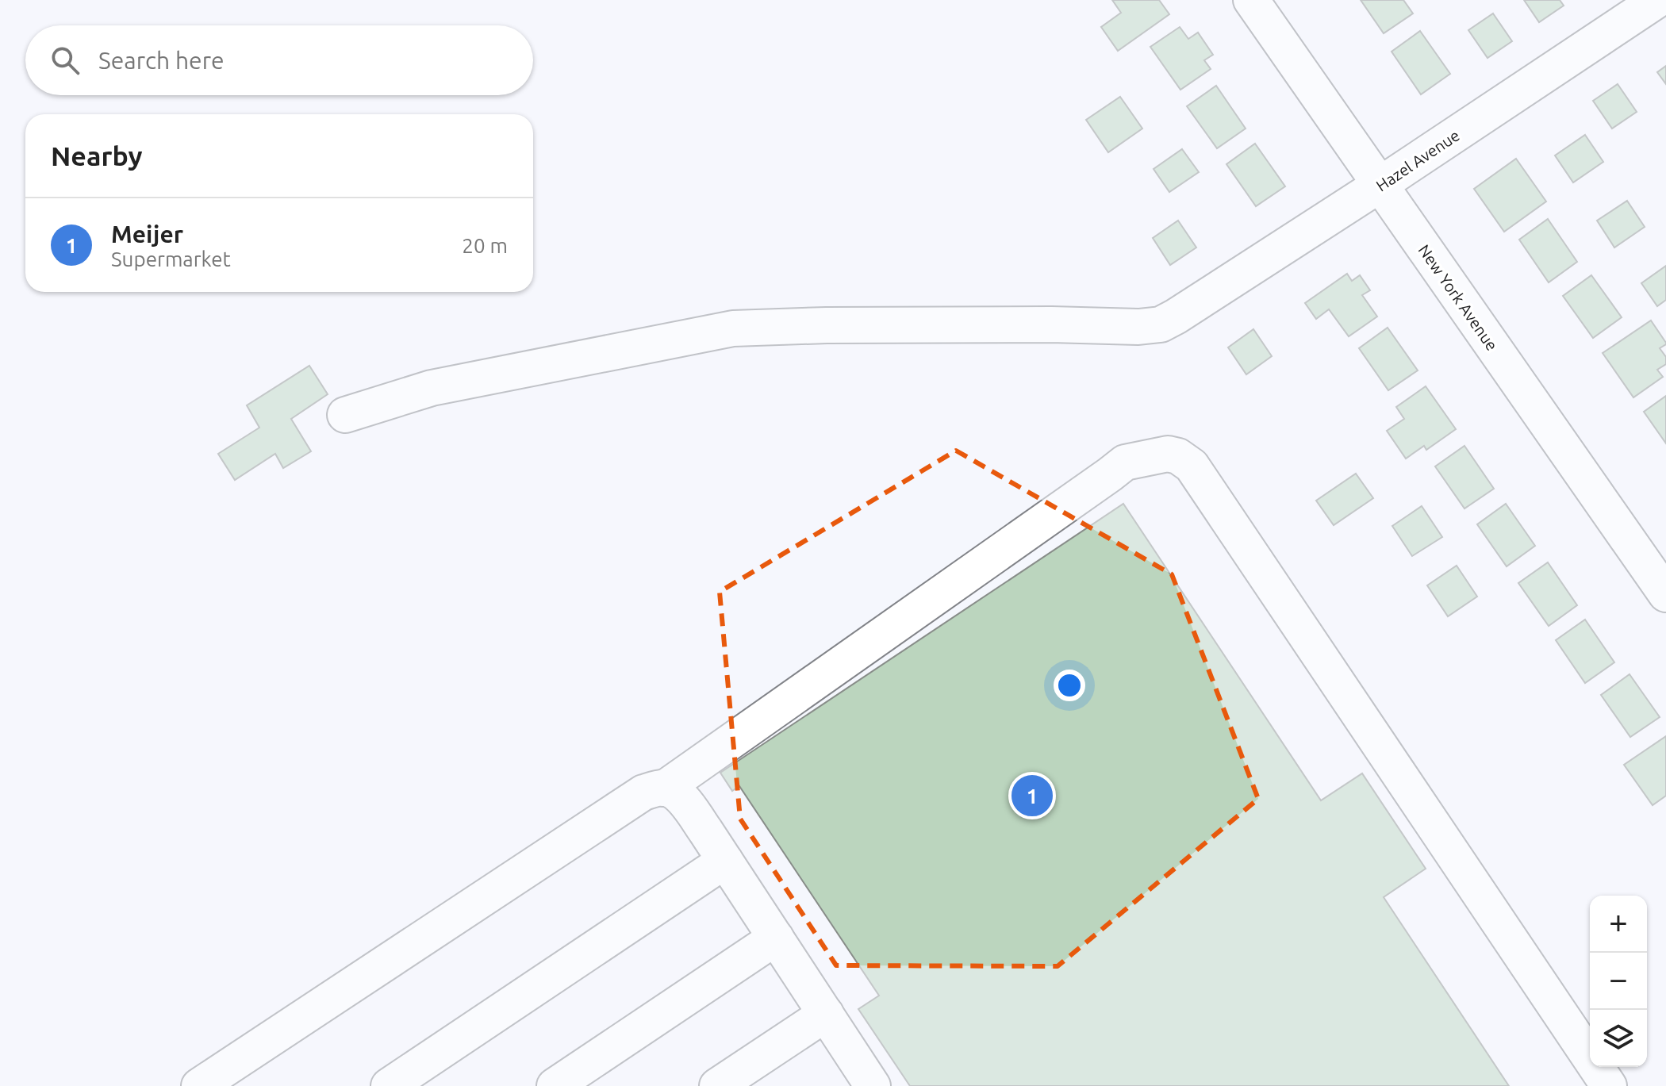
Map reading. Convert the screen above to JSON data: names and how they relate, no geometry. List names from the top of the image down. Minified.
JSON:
{"streets":{"street":["Hazel Avenue","New York Avenue"]},"crossings":[["Hazel Avenue","New York Avenue"]],"page":{"search":"Search here","heading":"Nearby","list":[{"mark":"1","name":"Meijer","note":"Supermarket","value":"20 m"}],"pins":"1","map_buttons":["+","−"]}}
